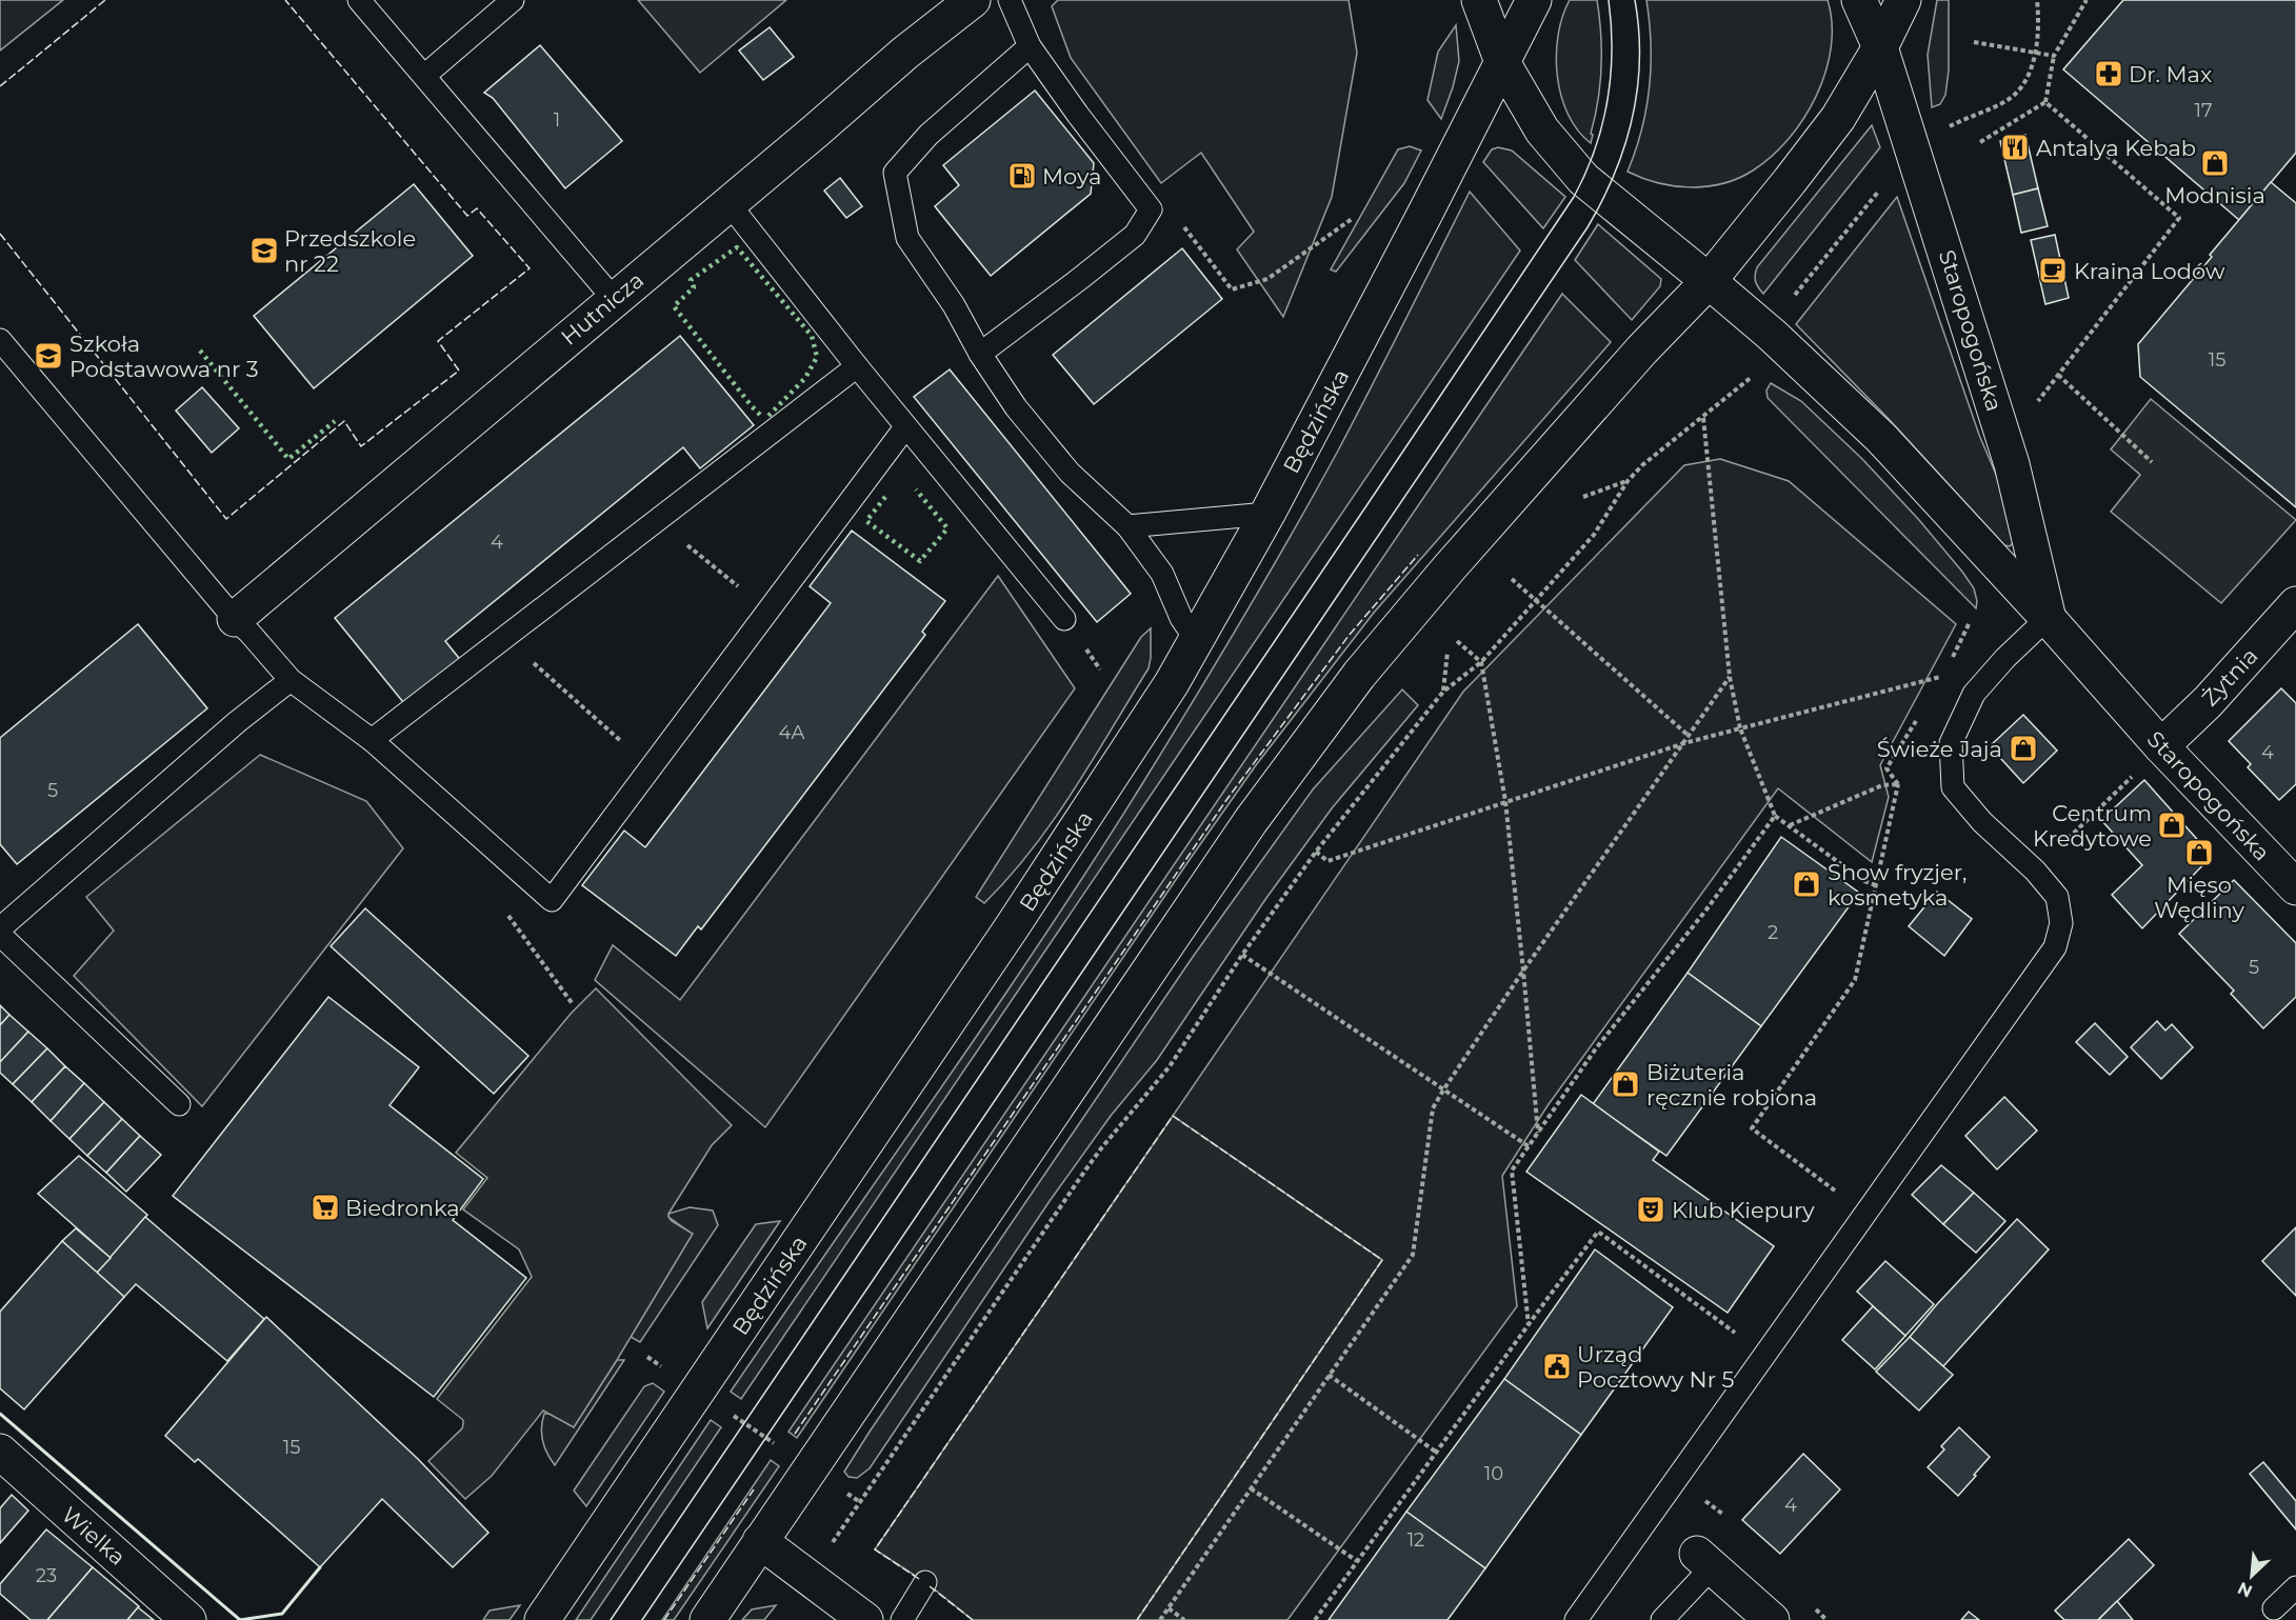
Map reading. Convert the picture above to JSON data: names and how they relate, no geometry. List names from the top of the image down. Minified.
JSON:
{"streets":{"street":["Hutnicza","Staropogońska","Będzińska","Żytnia","Wielka"]},"crossings":[["Staropogońska","Będzińska"],["Staropogońska","Żytnia"]],"places":{"pharmacy":["Dr. Max"],"restaurant":["Antalya Kebab"],"shop":["Modnisia","Świeże Jaja","Centrum Kredytowe","Mięso Wędliny","Show fryzjer, kosmetyka","Biżuteria ręcznie robiona"],"fuel station":["Moya"],"school or university":["Przedszkole nr 22","Szkoła Podstawowa nr 3"],"cafe":["Kraina Lodów"],"supermarket":["Biedronka"],"theatre":["Klub Kiepury"],"public building":["Urząd Pocztowy Nr 5"]},"house_numbers":["17","1","15","4","4A","4","5","2","5","15","10","4","12","23"],"north":"bottom left"}
